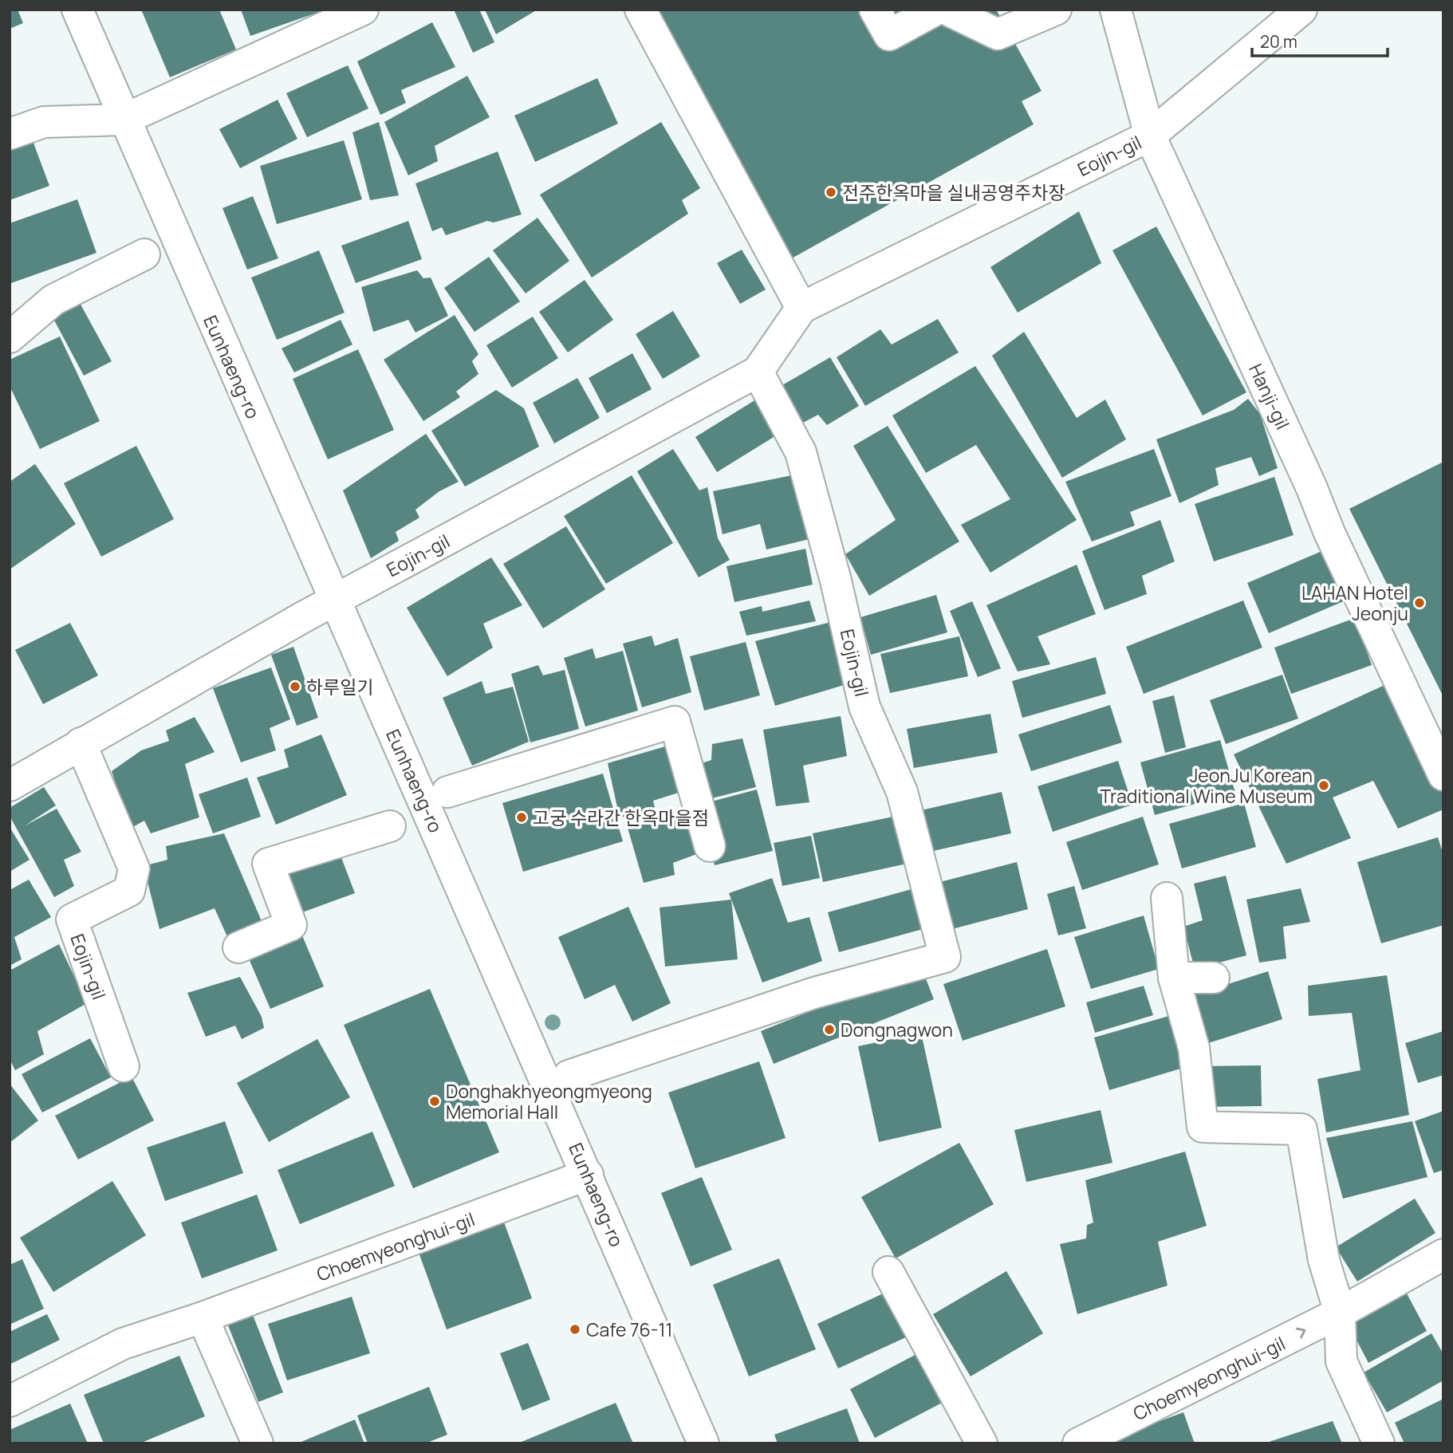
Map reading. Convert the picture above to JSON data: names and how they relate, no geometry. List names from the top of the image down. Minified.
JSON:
{"streets":{"street":["Eojin-gil","Eunhaeng-ro","Hanji-gil","Choemyeonghui-gil"]},"crossings":[["Eojin-gil","Eunhaeng-ro"],["Eojin-gil","Hanji-gil"],["Eunhaeng-ro","Choemyeonghui-gil"]],"places":["전주한옥마을 실내공영주차장","LAHAN Hotel Jeonju","하루일기","JeonJu Korean Traditional Wine Museum","고궁 수라간 한옥마을점","Dongnagwon","Donghakhyeongmyeong Memorial Hall","Cafe 76-11"],"scale_bar":"20 m"}
